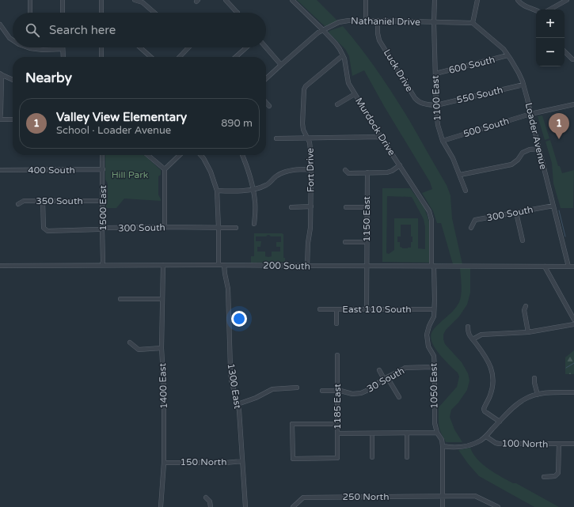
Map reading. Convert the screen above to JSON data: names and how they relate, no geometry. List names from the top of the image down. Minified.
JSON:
{"streets":{"street":["Nathaniel Drive","600 South","Luck Drive","550 South","1100 East","Murdock Drive","500 South","Loader Avenue","400 South","Fort Drive","350 South","1500 East","300 South","1150 East","200 South","East 110 South","30 South","1400 East","1300 East","1050 East","1185 East","100 North","150 North","250 North"]},"crossings":[["Nathaniel Drive","Luck Drive"],["Nathaniel Drive","1100 East"],["Nathaniel Drive","Murdock Drive"],["Nathaniel Drive","Loader Avenue"],["600 South","1100 East"],["600 South","Loader Avenue"],["Luck Drive","550 South"],["Luck Drive","1100 East"],["550 South","1100 East"],["550 South","Loader Avenue"],["1100 East","500 South"],["Murdock Drive","Fort Drive"],["Murdock Drive","200 South"],["Murdock Drive","1050 East"],["500 South","Loader Avenue"],["Loader Avenue","300 South"],["Loader Avenue","200 South"],["400 South","1500 East"],["Fort Drive","200 South"],["350 South","1500 East"],["350 South","300 South"],["1500 East","300 South"],["1500 East","200 South"],["1150 East","200 South"],["1150 East","East 110 South"],["200 South","1400 East"],["200 South","1300 East"],["200 South","1050 East"],["East 110 South","1050 East"],["30 South","1050 East"],["30 South","1185 East"],["1400 East","150 North"],["1300 East","150 North"]],"parks":["Hill Park"],"page":{"map_buttons":["+","−"],"search":"Search here","heading":"Nearby","list":[{"mark":"1","name":"Valley View Elementary","note":"School · Loader Avenue","value":"890 m"}],"pins":"1"}}
